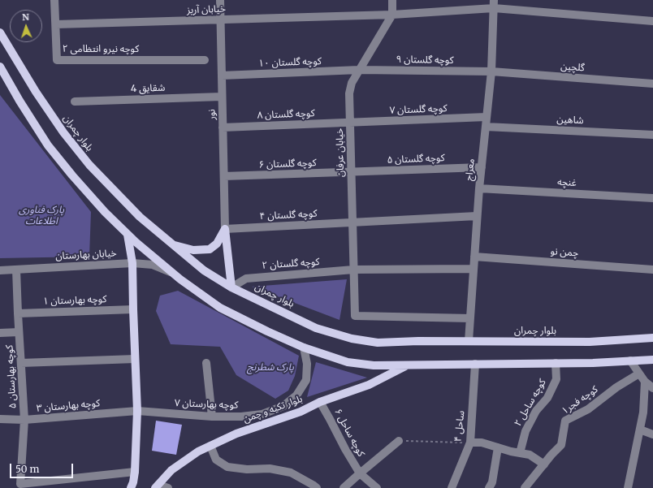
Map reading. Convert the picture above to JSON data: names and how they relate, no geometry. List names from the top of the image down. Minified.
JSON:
{"streets":{"main road":["بلوار چمران","بلوار تکیه و چمن"],"street":["خیابان آریز","کوچه نیرو انتظامی ۲","کوچه گلستان ۹","کوچه گلستان ۱۰","گلچین","شقایق 4","کوچه گلستان ۷","نور","کوچه گلستان ۸","شاهین","خیابان عرفان","کوچه گلستان ۵","کوچه گلستان ۶","معراج","غنچه","کوچه گلستان ۴","چمن نو","خیابان بهارستان","کوچه گلستان ۲","کوچه بهارستان ۱","کوچه بهارستان ۵","کوچه فجر۱","کوچه ساحل ۲","کوچه بهارستان ۷","کوچه بهارستان ۳","ساحل ۴","کوچه ساحل ۶"]},"crossings":[["خیابان آریز","کوچه نیرو انتظامی ۲"],["خیابان آریز","نور"],["خیابان آریز","خیابان عرفان"],["خیابان آریز","معراج"],["کوچه گلستان ۹","کوچه گلستان ۱۰"],["کوچه گلستان ۹","گلچین"],["کوچه گلستان ۹","خیابان عرفان"],["کوچه گلستان ۹","معراج"],["کوچه گلستان ۱۰","نور"],["کوچه گلستان ۱۰","خیابان عرفان"],["گلچین","معراج"],["شقایق 4","نور"],["کوچه گلستان ۷","کوچه گلستان ۸"],["کوچه گلستان ۷","خیابان عرفان"],["کوچه گلستان ۷","معراج"],["نور","کوچه گلستان ۸"],["نور","کوچه گلستان ۶"],["نور","کوچه گلستان ۴"],["کوچه گلستان ۸","خیابان عرفان"],["شاهین","معراج"],["بلوار چمران","معراج"],["بلوار چمران","کوچه گلستان ۲"],["خیابان عرفان","کوچه گلستان ۵"],["خیابان عرفان","کوچه گلستان ۶"],["خیابان عرفان","معراج"],["خیابان عرفان","کوچه گلستان ۴"],["خیابان عرفان","کوچه گلستان ۲"],["کوچه گلستان ۵","کوچه گلستان ۶"],["کوچه گلستان ۵","معراج"],["معراج","غنچه"],["معراج","کوچه گلستان ۴"],["معراج","چمن نو"],["معراج","کوچه گلستان ۲"],["خیابان بهارستان","کوچه بهارستان ۵"],["کوچه بهارستان ۱","کوچه بهارستان ۵"],["کوچه بهارستان ۵","کوچه بهارستان ۳"],["کوچه بهارستان ۷","کوچه بهارستان ۳"],["بلوار تکیه و چمن","کوچه ساحل ۶"]],"parks":["پارک فناوری اطلاعات","پارک شطرنج"],"scale_bar":"50 m","north":"top"}
